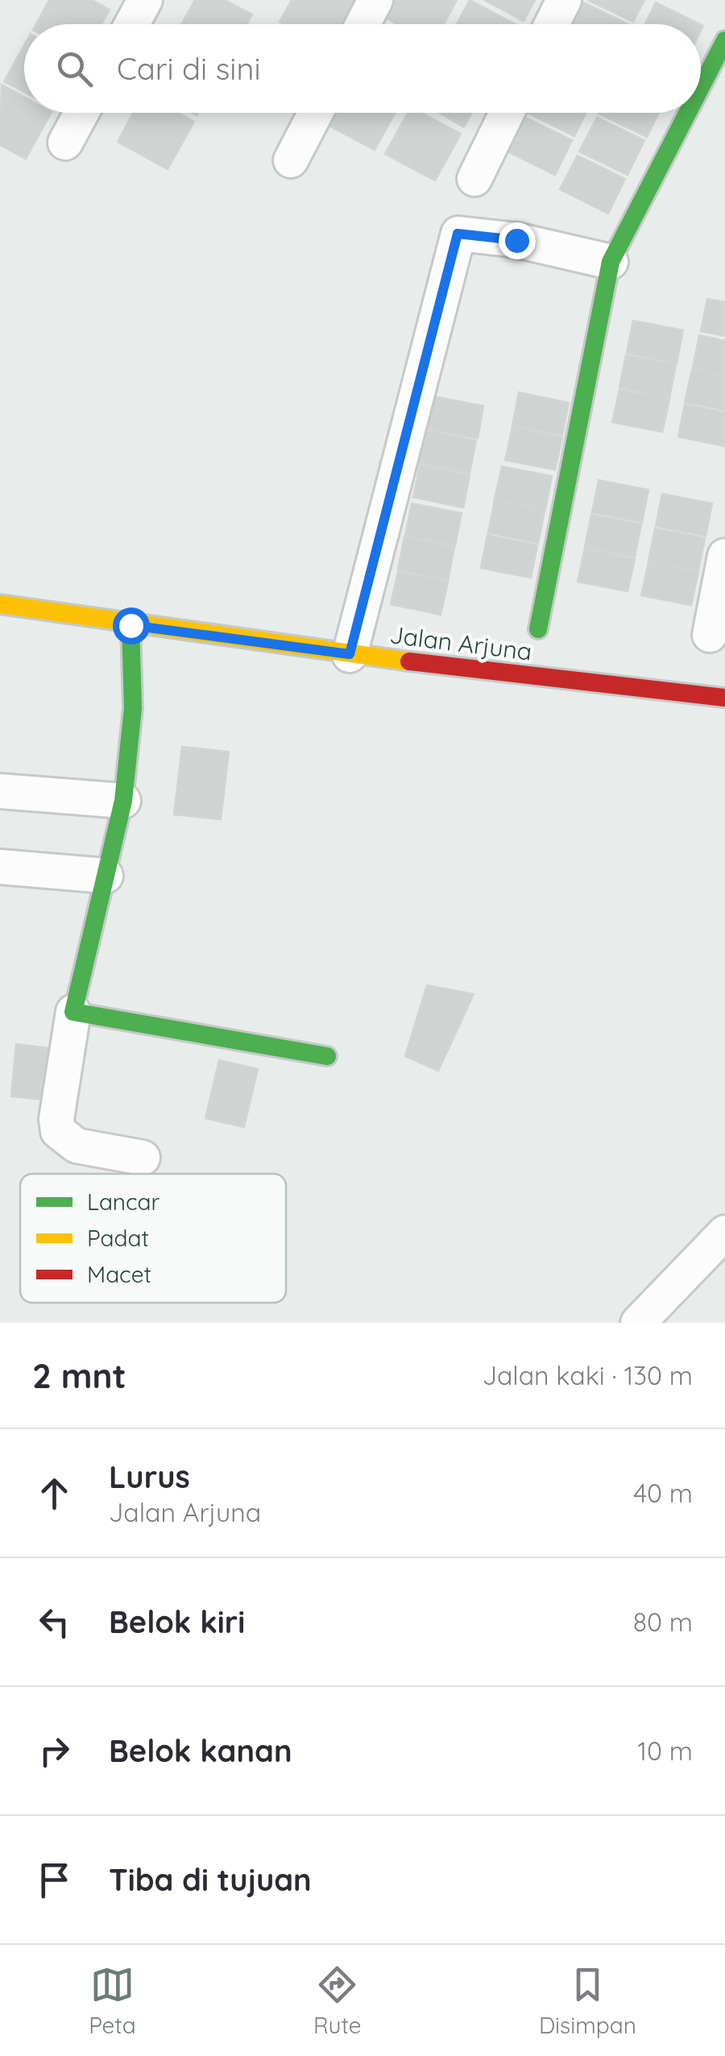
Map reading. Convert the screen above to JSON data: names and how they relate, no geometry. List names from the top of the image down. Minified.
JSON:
{"streets":{"street":["Jalan Arjuna"]},"legend":["Lancar","Padat","Macet"],"page":{"search":"Cari di sini","heading":["2 mnt","Jalan kaki · 130 m"],"list":[["Lurus","Jalan Arjuna","40 m"],["Belok kiri","80 m"],["Belok kanan","10 m"],"Tiba di tujuan"],"nav":["Peta","Rute","Disimpan"]}}
